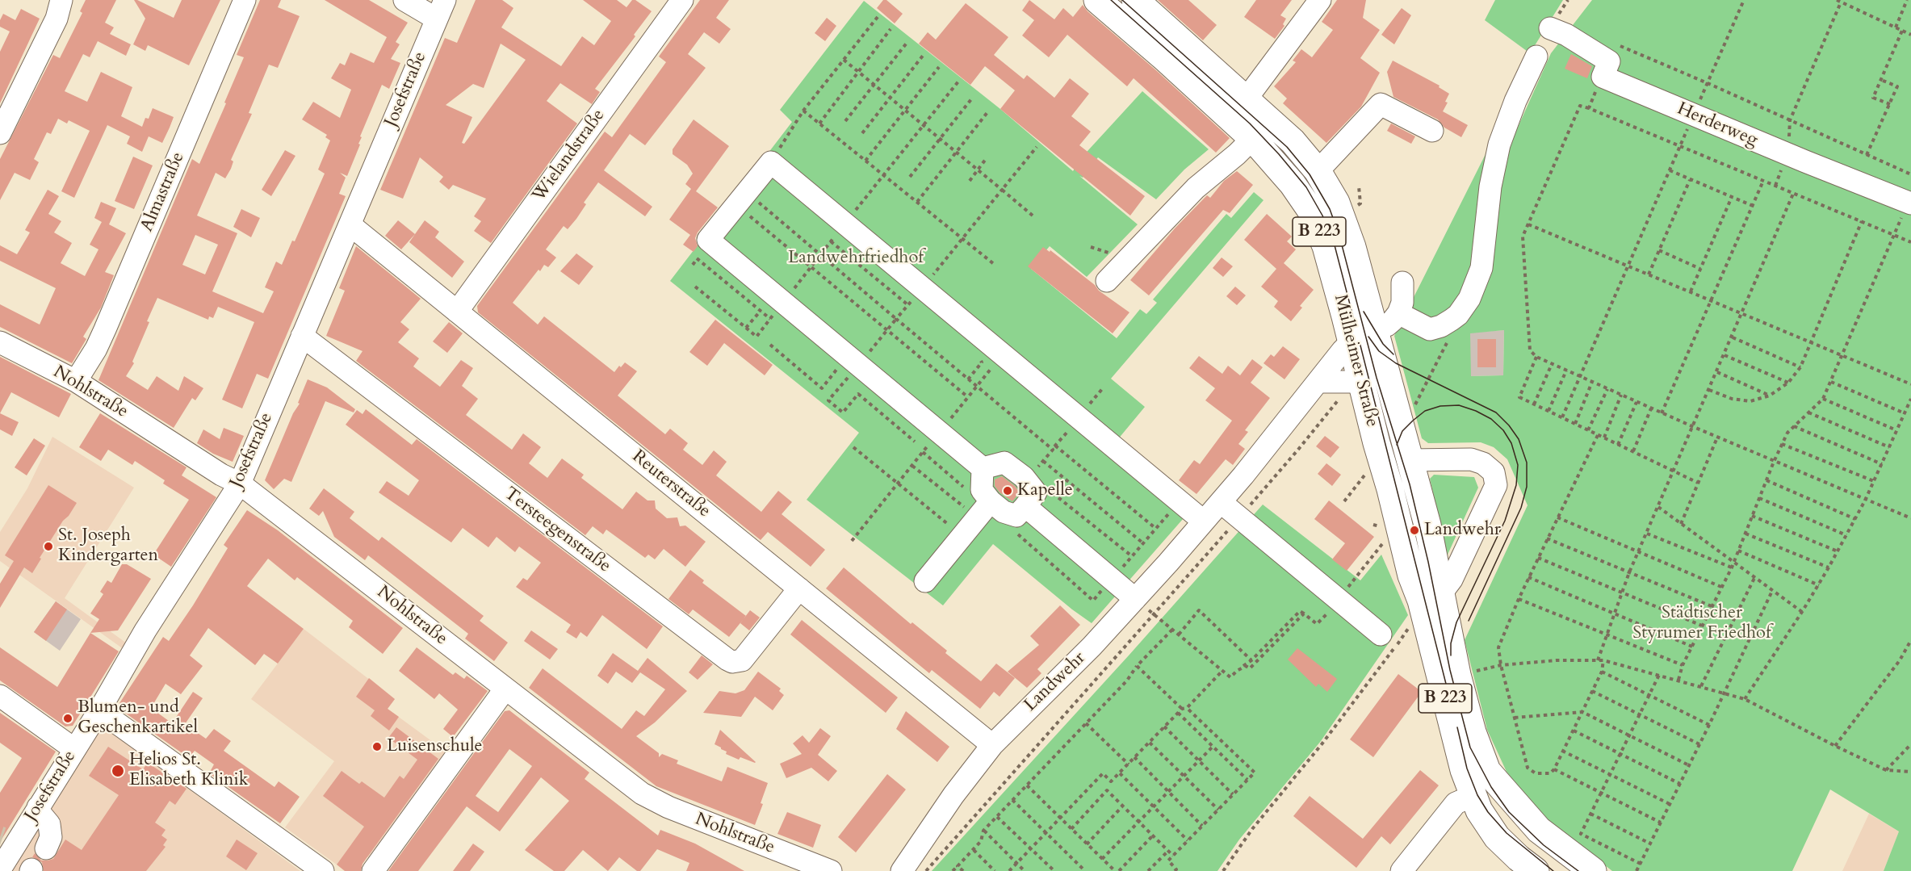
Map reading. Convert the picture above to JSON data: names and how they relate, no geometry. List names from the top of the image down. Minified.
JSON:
{"streets":{"main road":["B 223","Mülheimer Straße"],"street":["Josefstraße","Herderweg","Wielandstraße","Almastraße","Nohlstraße","Reuterstraße","Tersteegenstraße","Landwehr"]},"crossings":[["Josefstraße","Nohlstraße"],["Josefstraße","Reuterstraße"],["Josefstraße","Tersteegenstraße"],["Wielandstraße","Reuterstraße"],["Almastraße","Nohlstraße"],["B 223","Mülheimer Straße"],["Mülheimer Straße","Landwehr"],["Reuterstraße","Tersteegenstraße"],["Reuterstraße","Landwehr"]],"parks":["Landwehrfriedhof","Städtischer Styrumer Friedhof"],"places":["Kapelle","Landwehr","St. Joseph Kindergarten","Blumen- und Geschenkartikel","Luisenschule","Helios St. Elisabeth Klinik"]}
